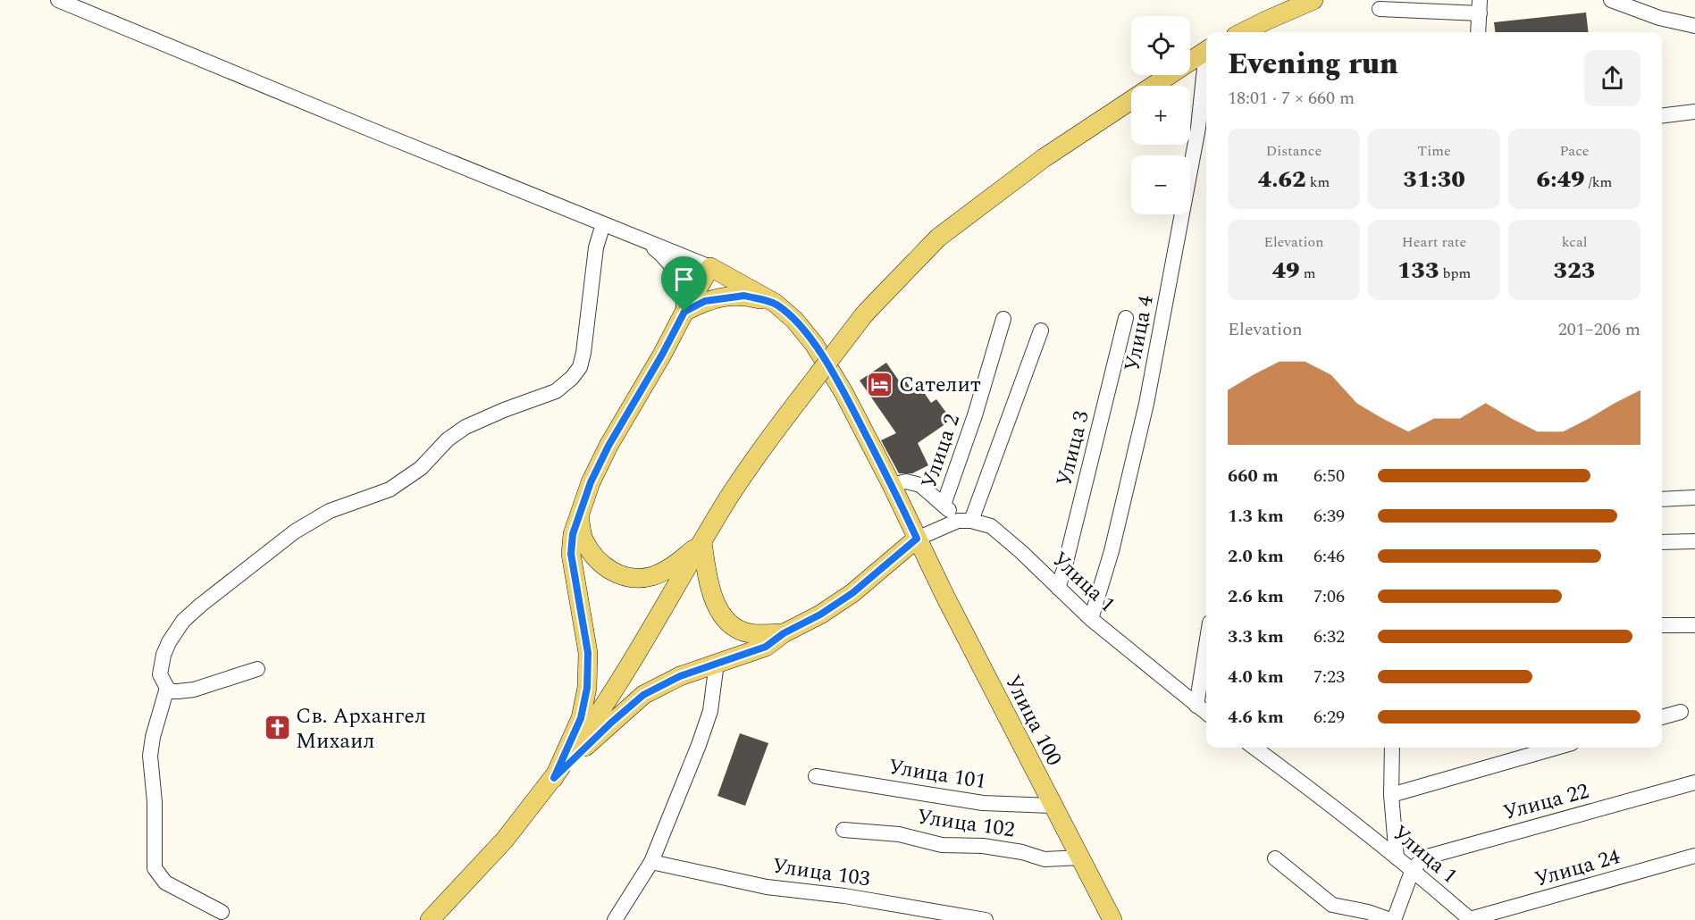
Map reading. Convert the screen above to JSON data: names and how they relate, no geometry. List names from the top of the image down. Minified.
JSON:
{"streets":{"main road":["Улица 100"],"street":["Улица 4","Улица 3","Улица 2","Улица 1","Улица 101","Улица 22","Улица 102","Улица 24","Улица 103"]},"crossings":[["Улица 4","Улица 1"],["Улица 3","Улица 1"],["Улица 1","Улица 22"],["Улица 1","Улица 24"],["Улица 100","Улица 101"],["Улица 100","Улица 102"]],"places":{"hotel":["Сателит"],"church":["Св. Архангел Михаил"]},"page":{"map_buttons":["+","−"],"heading":["Evening run","18:01 · 7 × 660 m"],"stats":[["Distance","4.62 km"],["Time","31:30"],["Pace","6:49 /km"],["Elevation","49 m"],["Heart rate","133 bpm"],["kcal","323"]],"chart":["Elevation","201–206 m"],"list":[{"name":"660 m","note":"6:50"},{"name":"1.3 km","note":"6:39"},{"name":"2.0 km","note":"6:46"},{"name":"2.6 km","note":"7:06"},{"name":"3.3 km","note":"6:32"},{"name":"4.0 km","note":"7:23"},{"name":"4.6 km","note":"6:29"}]}}
